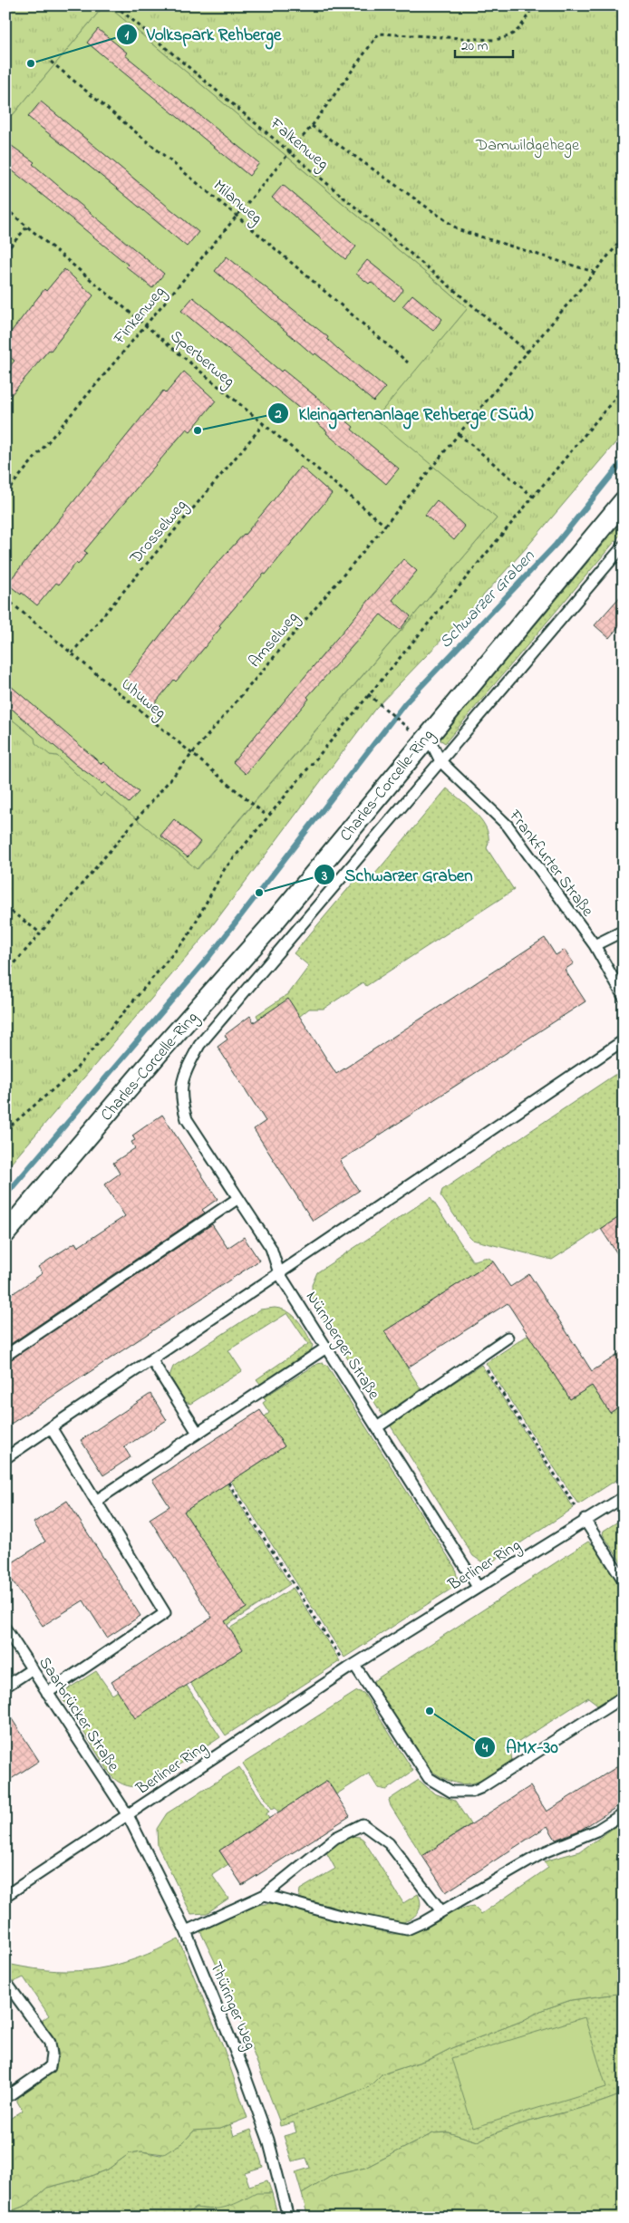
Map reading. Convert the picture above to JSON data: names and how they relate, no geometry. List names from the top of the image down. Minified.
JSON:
{"streets":{"street":["Charles-Corcelle-Ring"],"lane":["Frankfurter Straße","Nürnberger Straße","Berliner Ring","Saarbrücker Straße","Thüringer Weg"],"path":["Falkenweg","Milanweg","Finkenweg","Sperberweg","Drosselweg","Amselweg","Uhuweg"]},"crossings":[["Falkenweg","Finkenweg"],["Falkenweg","Amselweg"],["Milanweg","Finkenweg"],["Finkenweg","Sperberweg"],["Sperberweg","Drosselweg"],["Sperberweg","Amselweg"],["Drosselweg","Uhuweg"],["Amselweg","Uhuweg"],["Charles-Corcelle-Ring","Frankfurter Straße"],["Frankfurter Straße","Nürnberger Straße"],["Nürnberger Straße","Berliner Ring"],["Berliner Ring","Saarbrücker Straße"],["Berliner Ring","Thüringer Weg"],["Saarbrücker Straße","Thüringer Weg"]],"water":["Schwarzer Graben"],"parks":["Damwildgehege"],"places":["Volkspark Rehberge","Kleingartenanlage Rehberge (Süd)","Schwarzer Graben","AMX-30"],"scale_bar":"20 m"}
